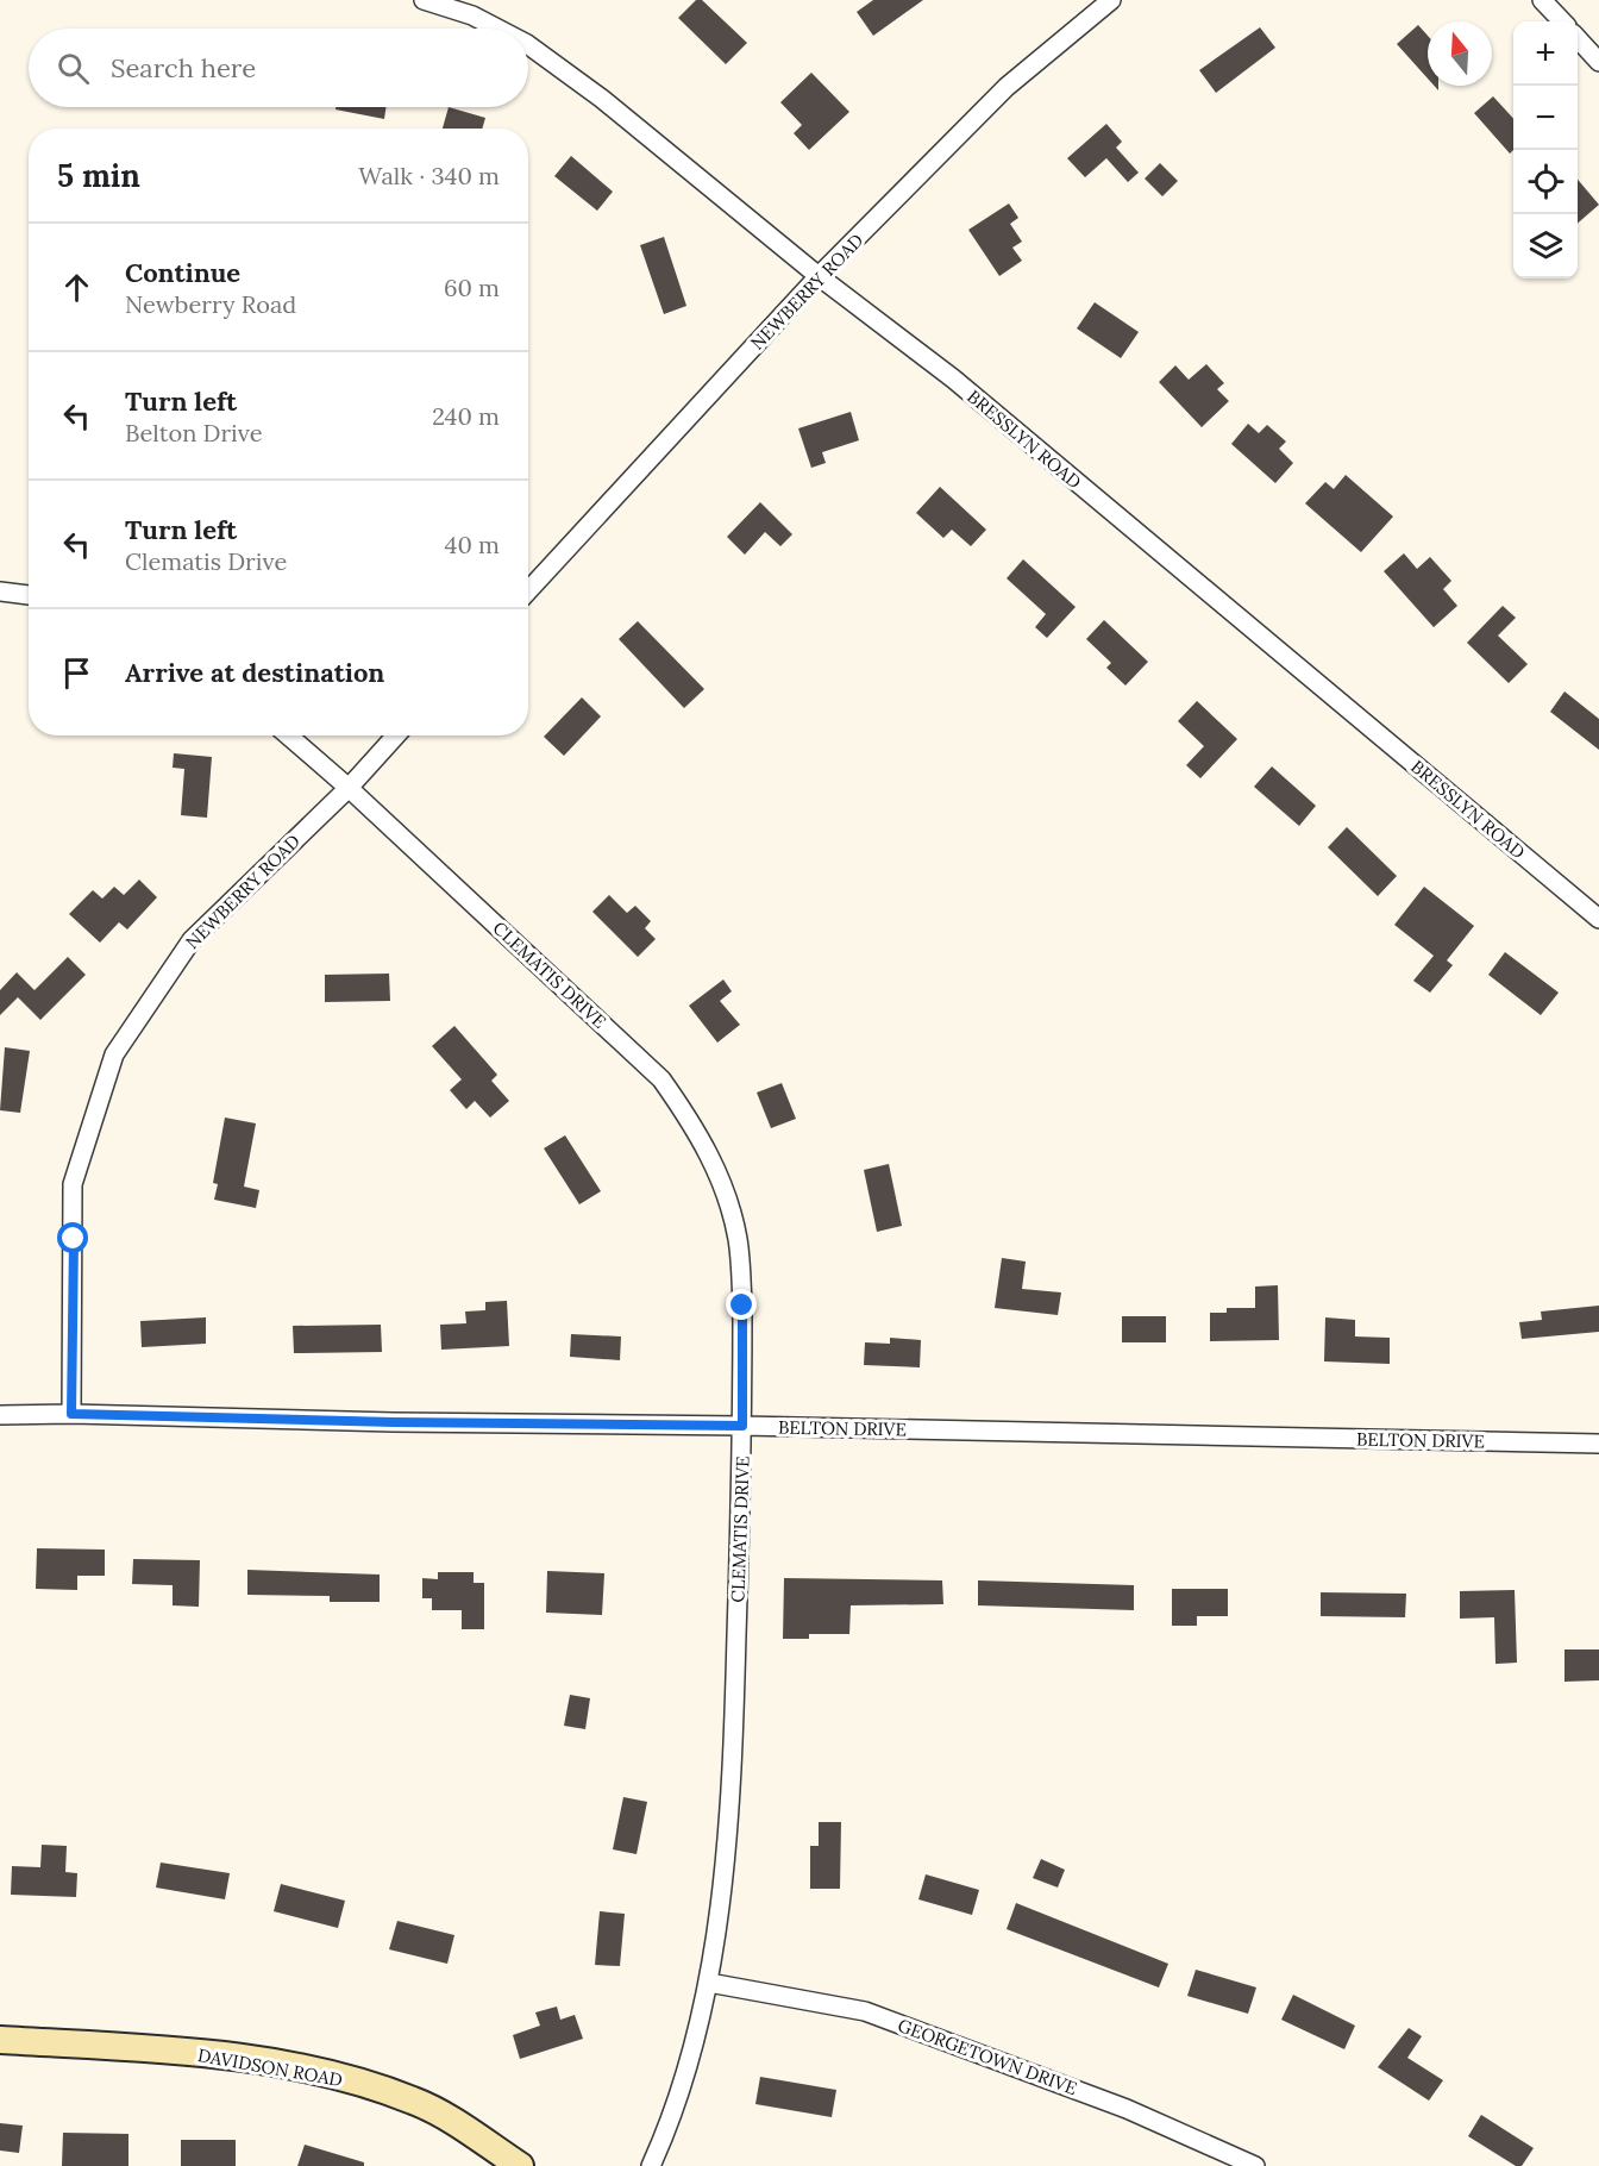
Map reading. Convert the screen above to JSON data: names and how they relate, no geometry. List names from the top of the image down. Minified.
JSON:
{"streets":{"street":["NEWBERRY ROAD","BRESSLYN ROAD","CLEMATIS DRIVE","BELTON DRIVE","GEORGETOWN DRIVE","DAVIDSON ROAD"]},"crossings":[["NEWBERRY ROAD","BRESSLYN ROAD"],["NEWBERRY ROAD","CLEMATIS DRIVE"],["NEWBERRY ROAD","BELTON DRIVE"],["CLEMATIS DRIVE","BELTON DRIVE"],["CLEMATIS DRIVE","GEORGETOWN DRIVE"]],"north":"top","page":{"map_buttons":["+","−"],"search":"Search here","heading":["5 min","Walk · 340 m"],"list":[["Continue","Newberry Road","60 m"],["Turn left","Belton Drive","240 m"],["Turn left","Clematis Drive","40 m"],"Arrive at destination"]}}
